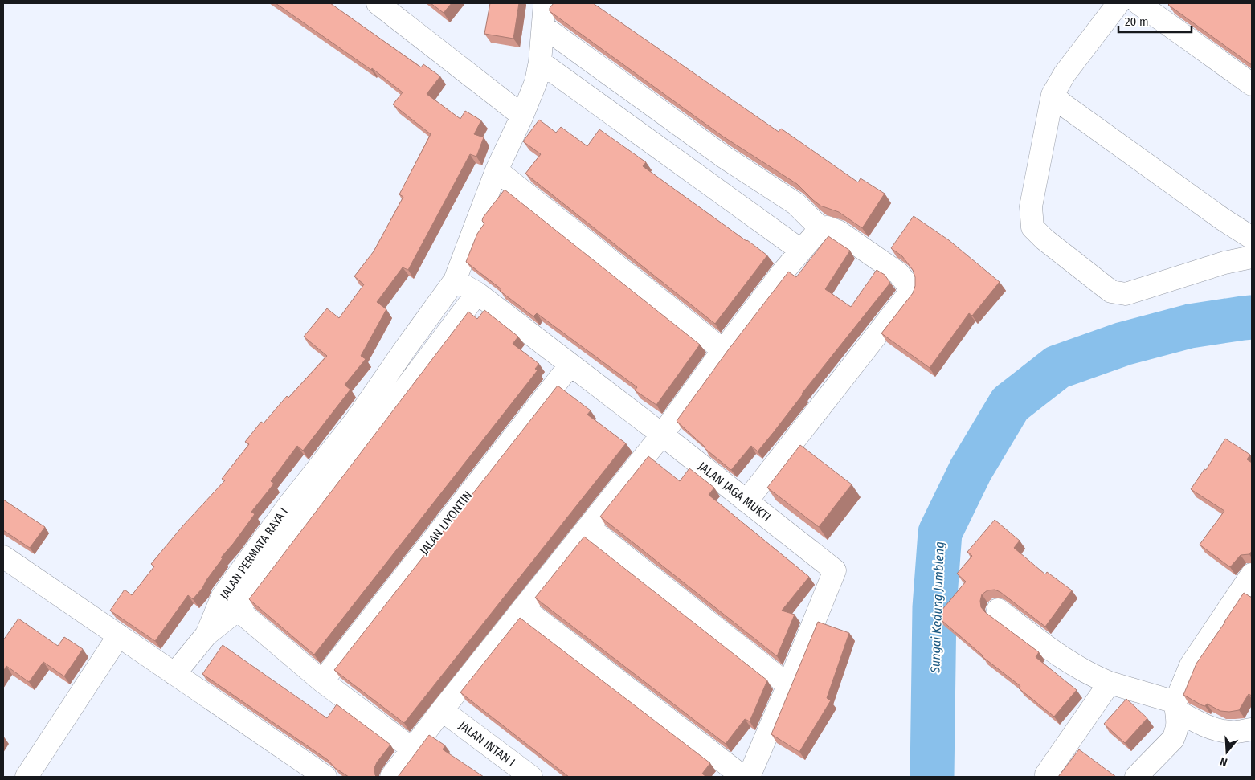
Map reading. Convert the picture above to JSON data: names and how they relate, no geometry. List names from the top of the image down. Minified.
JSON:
{"streets":{"street":["JALAN JAGA MUKTI","JALAN LIYONTIN","JALAN PERMATA RAYA I","JALAN INTAN I"]},"crossings":[["JALAN JAGA MUKTI","JALAN LIYONTIN"],["JALAN JAGA MUKTI","JALAN PERMATA RAYA I"]],"water":["Sungai Kedung Jumbleng"],"scale_bar":"20 m","north":"bottom"}
